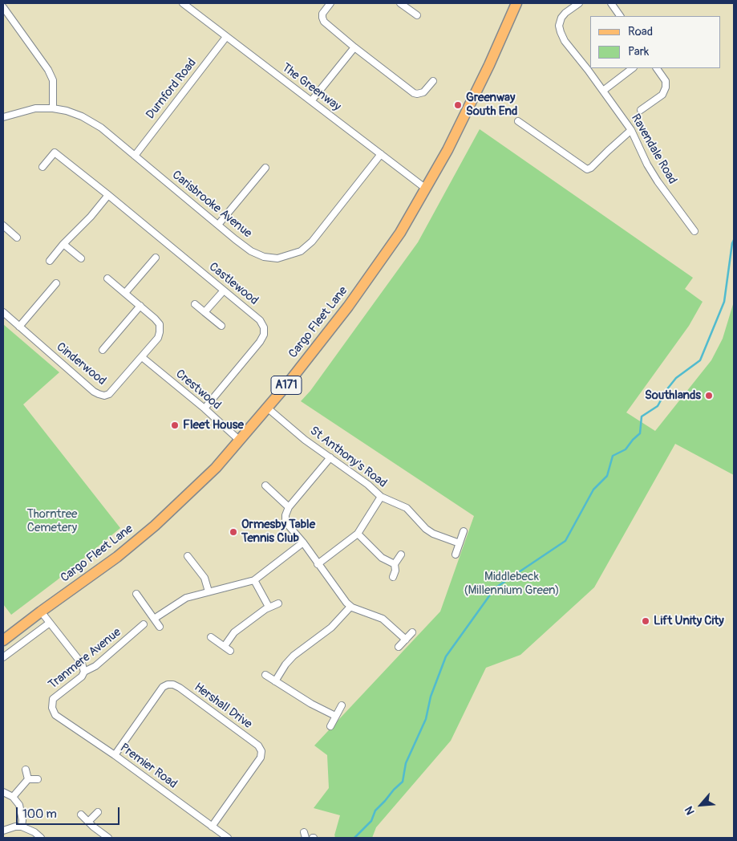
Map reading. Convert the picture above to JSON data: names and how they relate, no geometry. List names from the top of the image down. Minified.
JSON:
{"streets":{"main road":["Cargo Fleet Lane","A171"],"street":["The Greenway","Durnford Road","Ravendale Road","Carisbrooke Avenue","Castlewood","Cinderwood","Crestwood","St Anthony's Road","Tranmere Avenue","Hershall Drive","Premier Road"]},"crossings":[["The Greenway","Durnford Road"],["The Greenway","Carisbrooke Avenue"],["The Greenway","Cargo Fleet Lane"],["Durnford Road","Carisbrooke Avenue"],["Castlewood","Crestwood"],["Cargo Fleet Lane","Crestwood"],["Cargo Fleet Lane","St Anthony's Road"],["Cinderwood","Crestwood"],["Tranmere Avenue","Premier Road"],["Hershall Drive","Premier Road"]],"parks":["Thorntree Cemetery","Middlebeck (Millennium Green)"],"places":["Greenway South End","Southlands","Fleet House","Ormesby Table Tennis Club","Lift Unity City"],"legend":["Road","Park"],"scale_bar":"100 m","north":"bottom left"}
